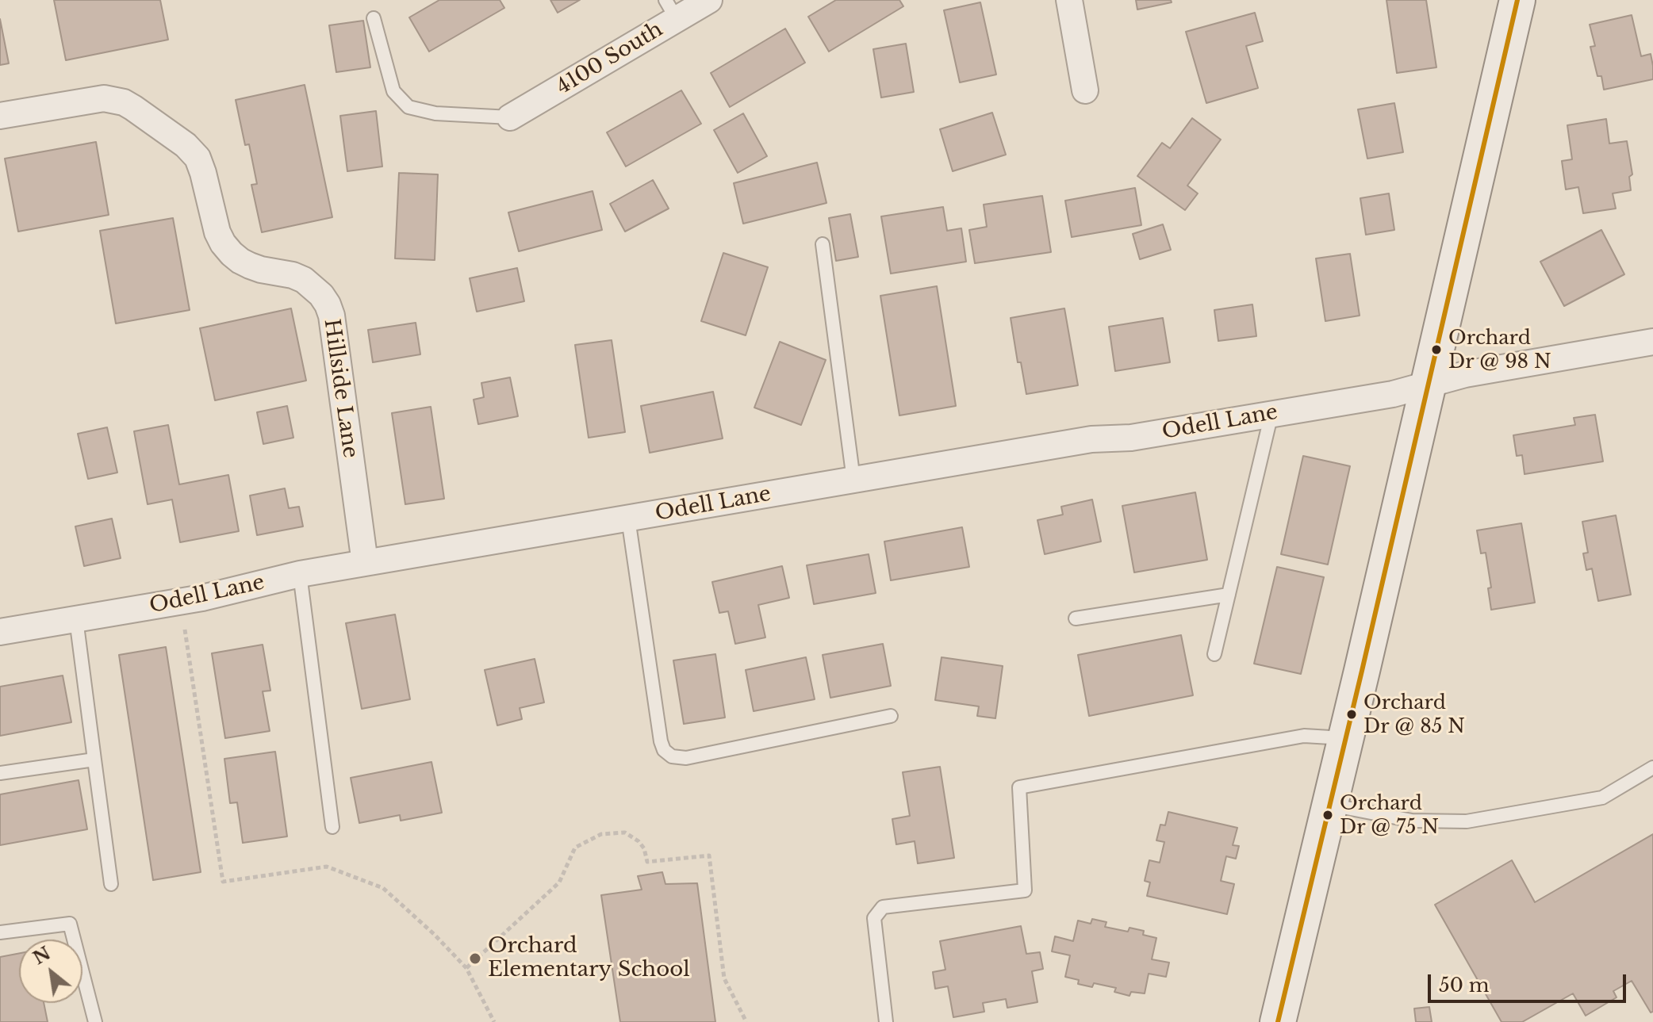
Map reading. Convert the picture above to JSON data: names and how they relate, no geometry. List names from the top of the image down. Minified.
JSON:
{"streets":{"street":["4100 South","Hillside Lane","Odell Lane"]},"crossings":[["Hillside Lane","Odell Lane"]],"places":["Orchard Dr @ 98 N","Orchard Dr @ 85 N","Orchard Dr @ 75 N","Orchard Elementary School"],"scale_bar":"50 m","north":"top left"}
